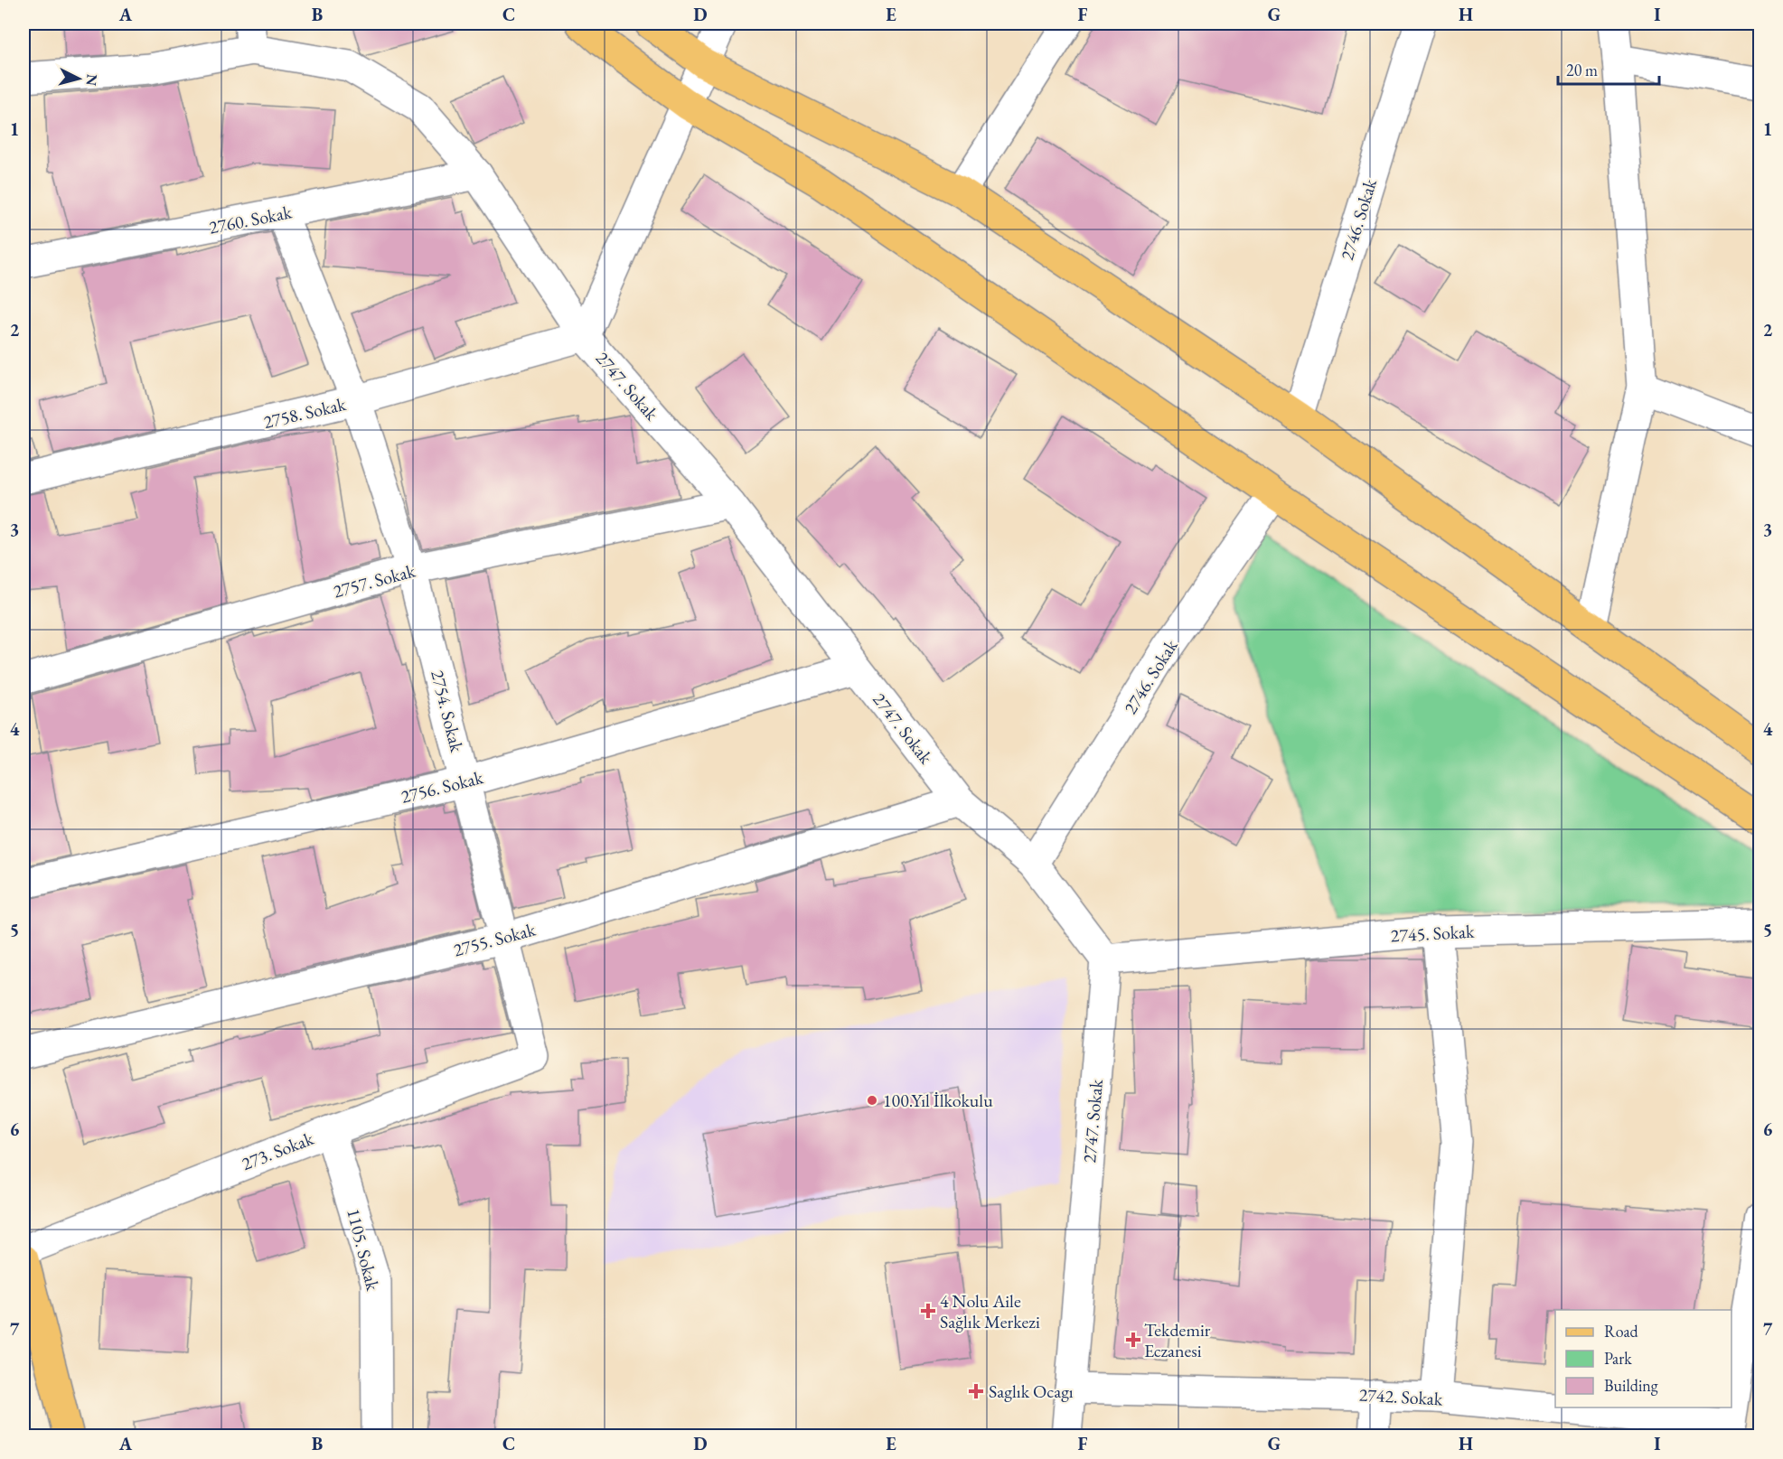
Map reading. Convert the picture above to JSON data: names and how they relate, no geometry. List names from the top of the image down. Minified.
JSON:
{"streets":{"street":["2760. Sokak","2746. Sokak","2747. Sokak","2758. Sokak","2757. Sokak","2754. Sokak","2756. Sokak","2745. Sokak","2755. Sokak","273. Sokak","1105. Sokak","2742. Sokak"]},"crossings":[["2760. Sokak","2747. Sokak"],["2760. Sokak","2754. Sokak"],["2746. Sokak","2747. Sokak"],["2747. Sokak","2758. Sokak"],["2747. Sokak","2757. Sokak"],["2747. Sokak","2756. Sokak"],["2747. Sokak","2745. Sokak"],["2747. Sokak","2755. Sokak"],["2747. Sokak","2742. Sokak"],["2758. Sokak","2754. Sokak"],["2757. Sokak","2754. Sokak"],["2754. Sokak","2756. Sokak"],["2754. Sokak","2755. Sokak"],["2754. Sokak","273. Sokak"],["273. Sokak","1105. Sokak"]],"places":{"other":["100.Yıl İlkokulu"],"health":["4 Nolu Aile Sağlık Merkezi","Tekdemir Eczanesi","Saglık Ocagı"]},"legend":["Road","Park","Building"],"scale_bar":"20 m","north":"right","grid":{"columns":["A","B","C","D","E","F","G","H","I"],"rows":["1","2","3","4","5","6","7"]}}
